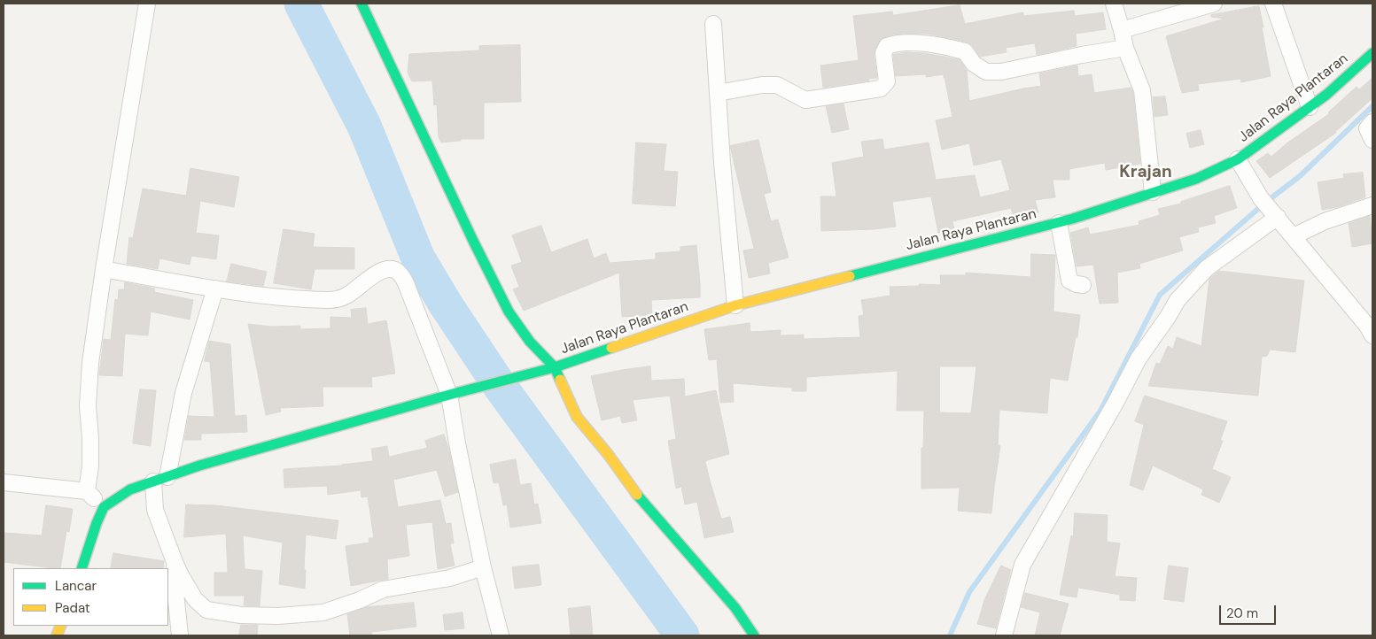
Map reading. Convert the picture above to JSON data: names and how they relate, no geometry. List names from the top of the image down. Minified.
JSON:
{"streets":{"main road":["Jalan Raya Plantaran"]},"districts":["Krajan"],"legend":["Lancar","Padat"],"scale_bar":"20 m"}
